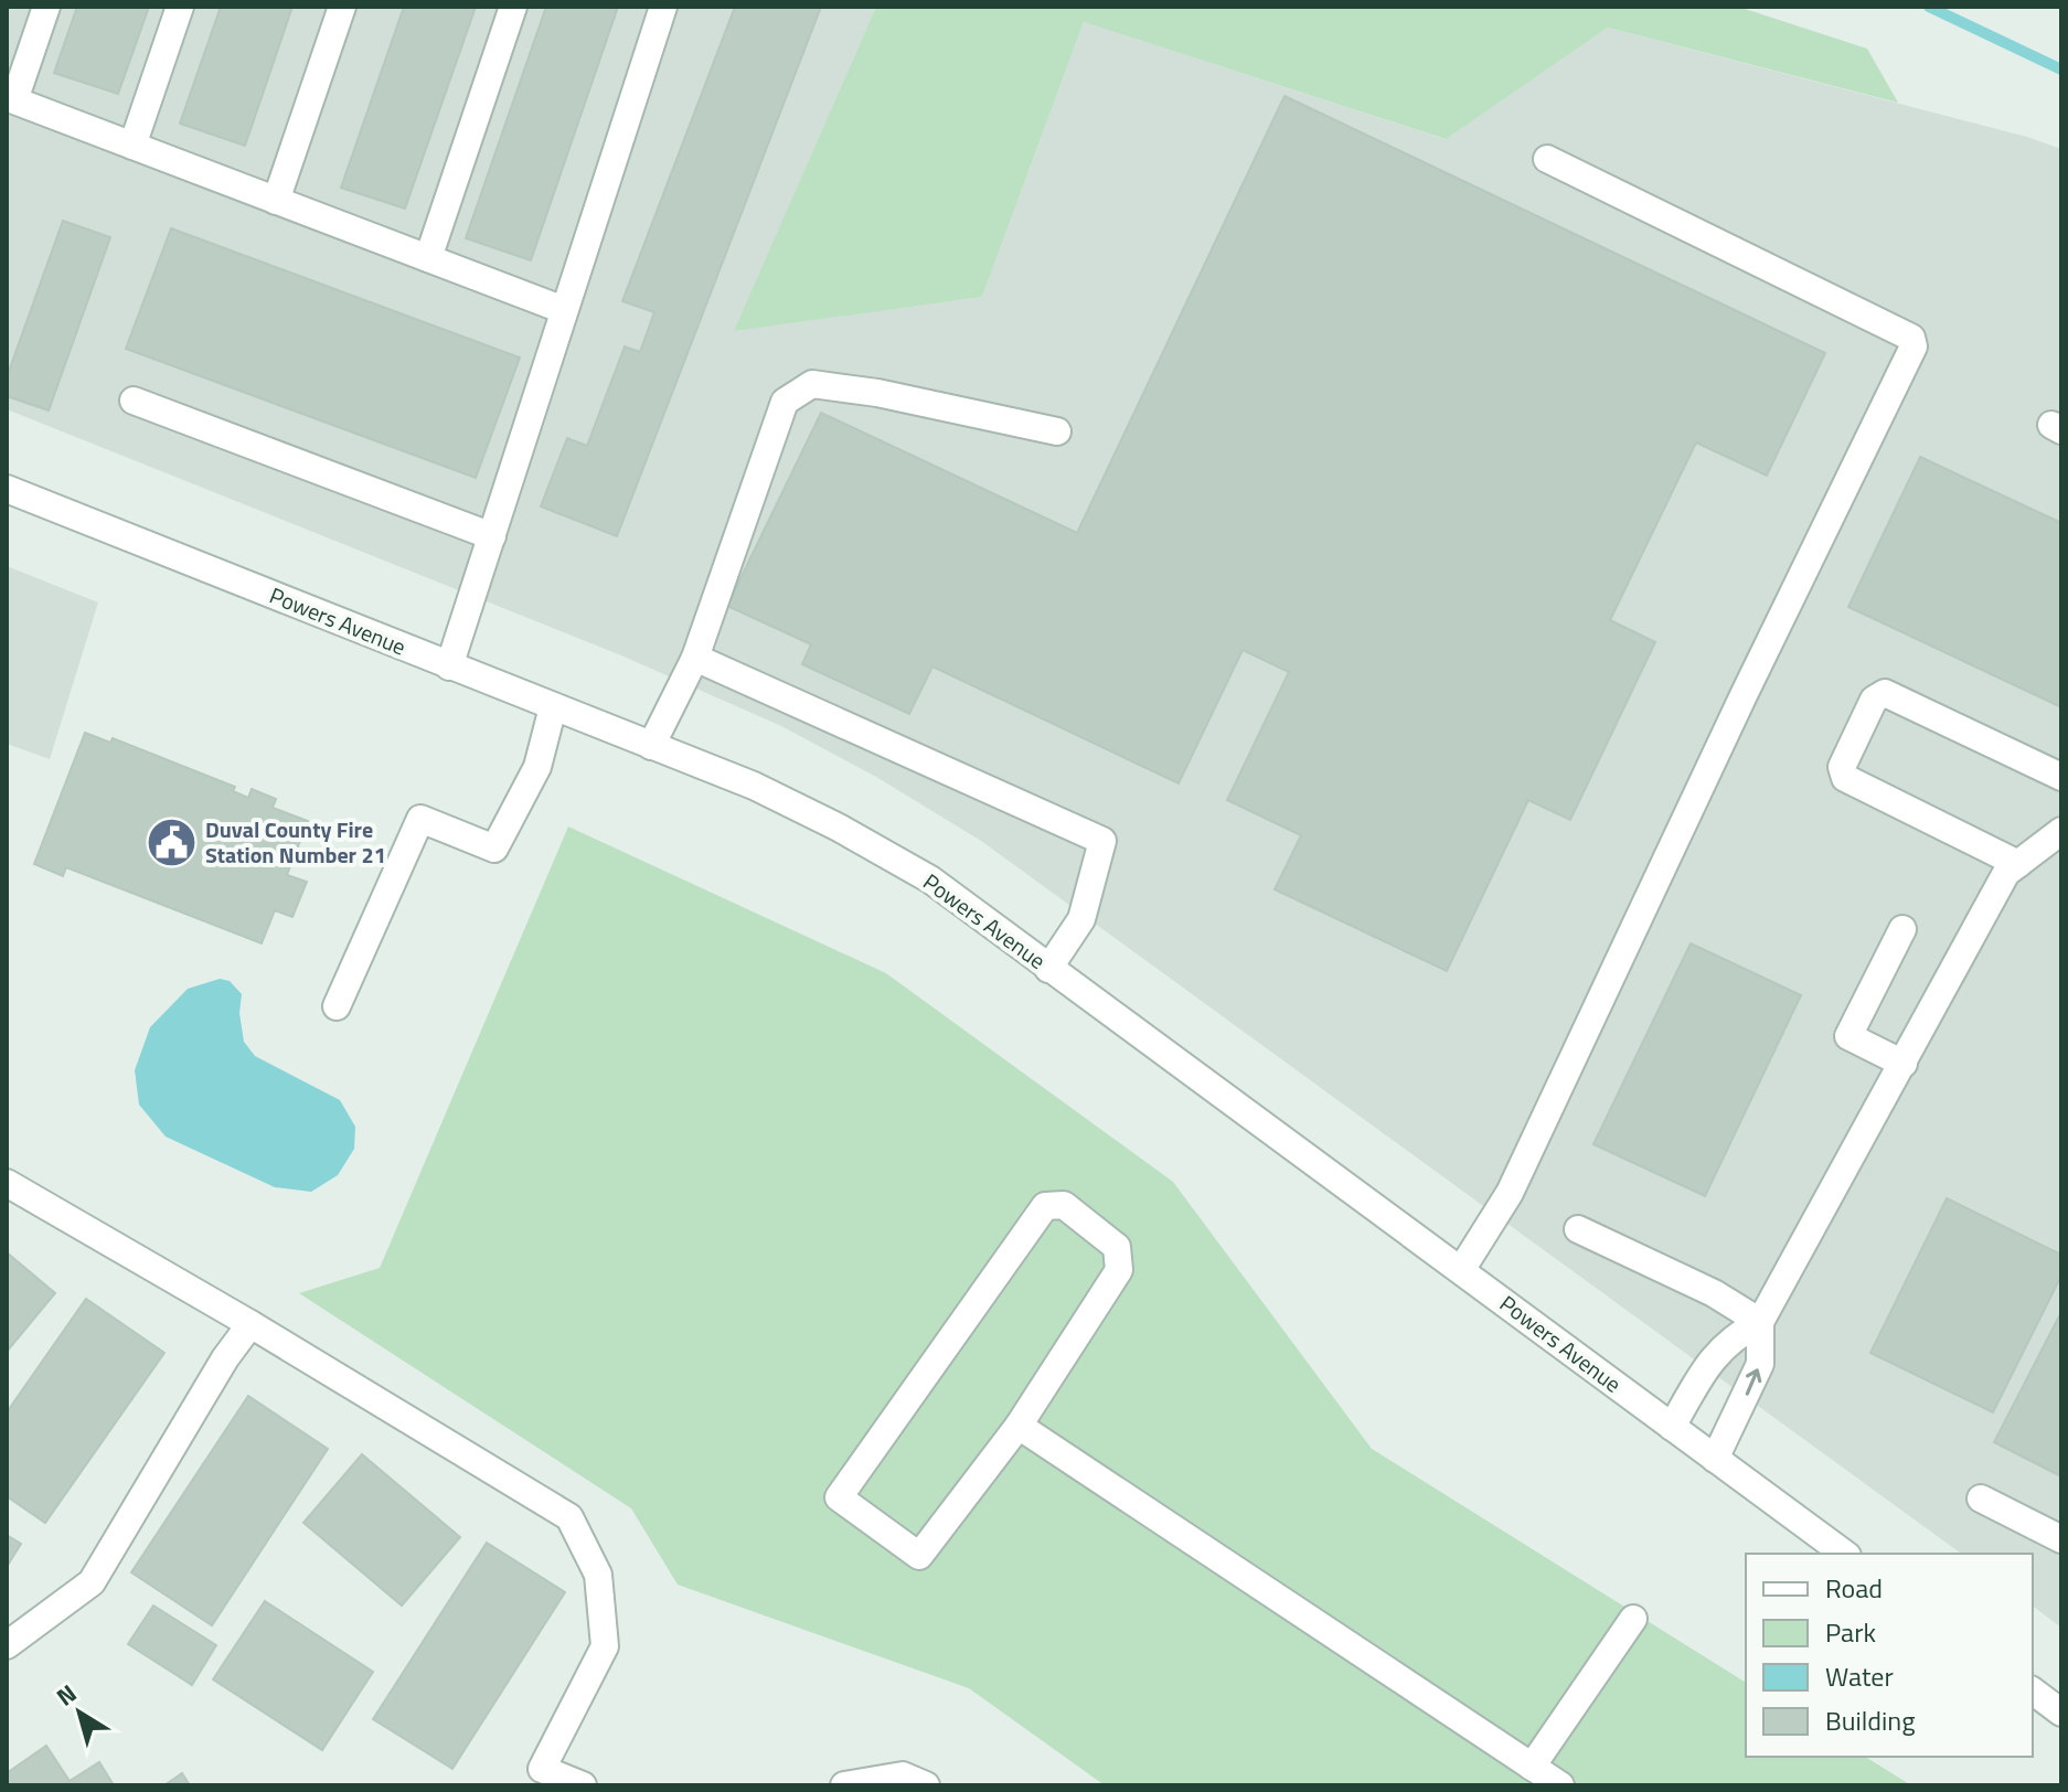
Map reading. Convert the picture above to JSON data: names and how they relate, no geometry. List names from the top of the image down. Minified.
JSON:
{"streets":{"street":["Powers Avenue"]},"places":{"public building":["Duval County Fire Station Number 21"]},"legend":["Road","Park","Water","Building"],"north":"top left"}
